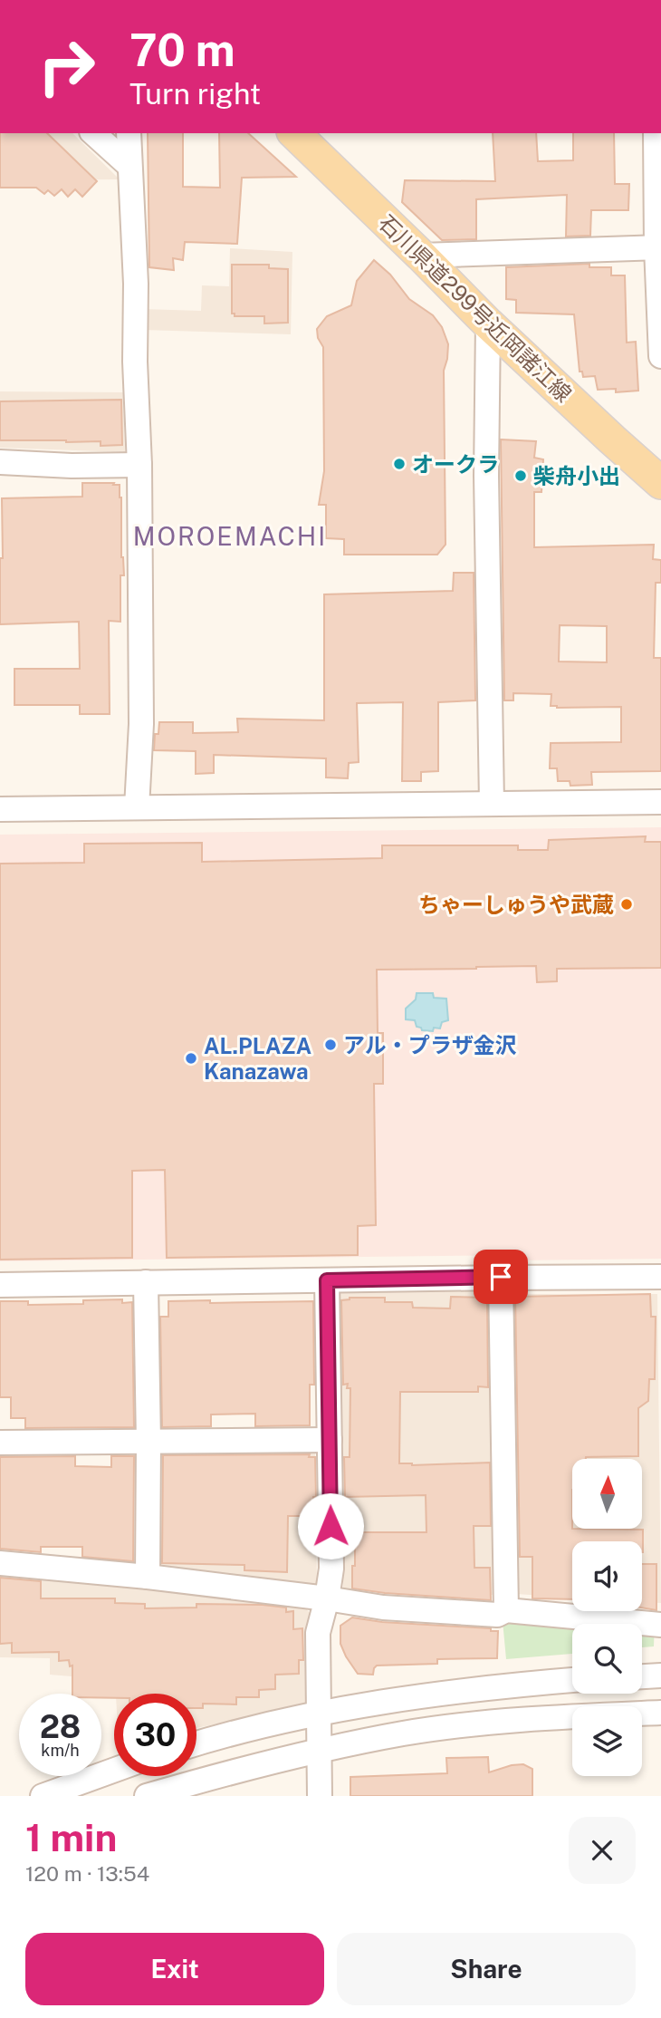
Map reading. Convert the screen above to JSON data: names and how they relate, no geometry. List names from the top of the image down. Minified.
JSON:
{"streets":{"main road":["石川県道299号近岡諸江線"]},"districts":["MOROEMACHI"],"places":["オークラ","柴舟小出","ちゃーしゅうや武蔵","アル・プラザ金沢","AL.PLAZA Kanazawa"],"north":"top","page":{"turn":["70 m","Turn right"],"speed":"28 km/h","limit":"30","heading":["1 min","120 m · 13:54"],"buttons":["Exit","Share"]}}
